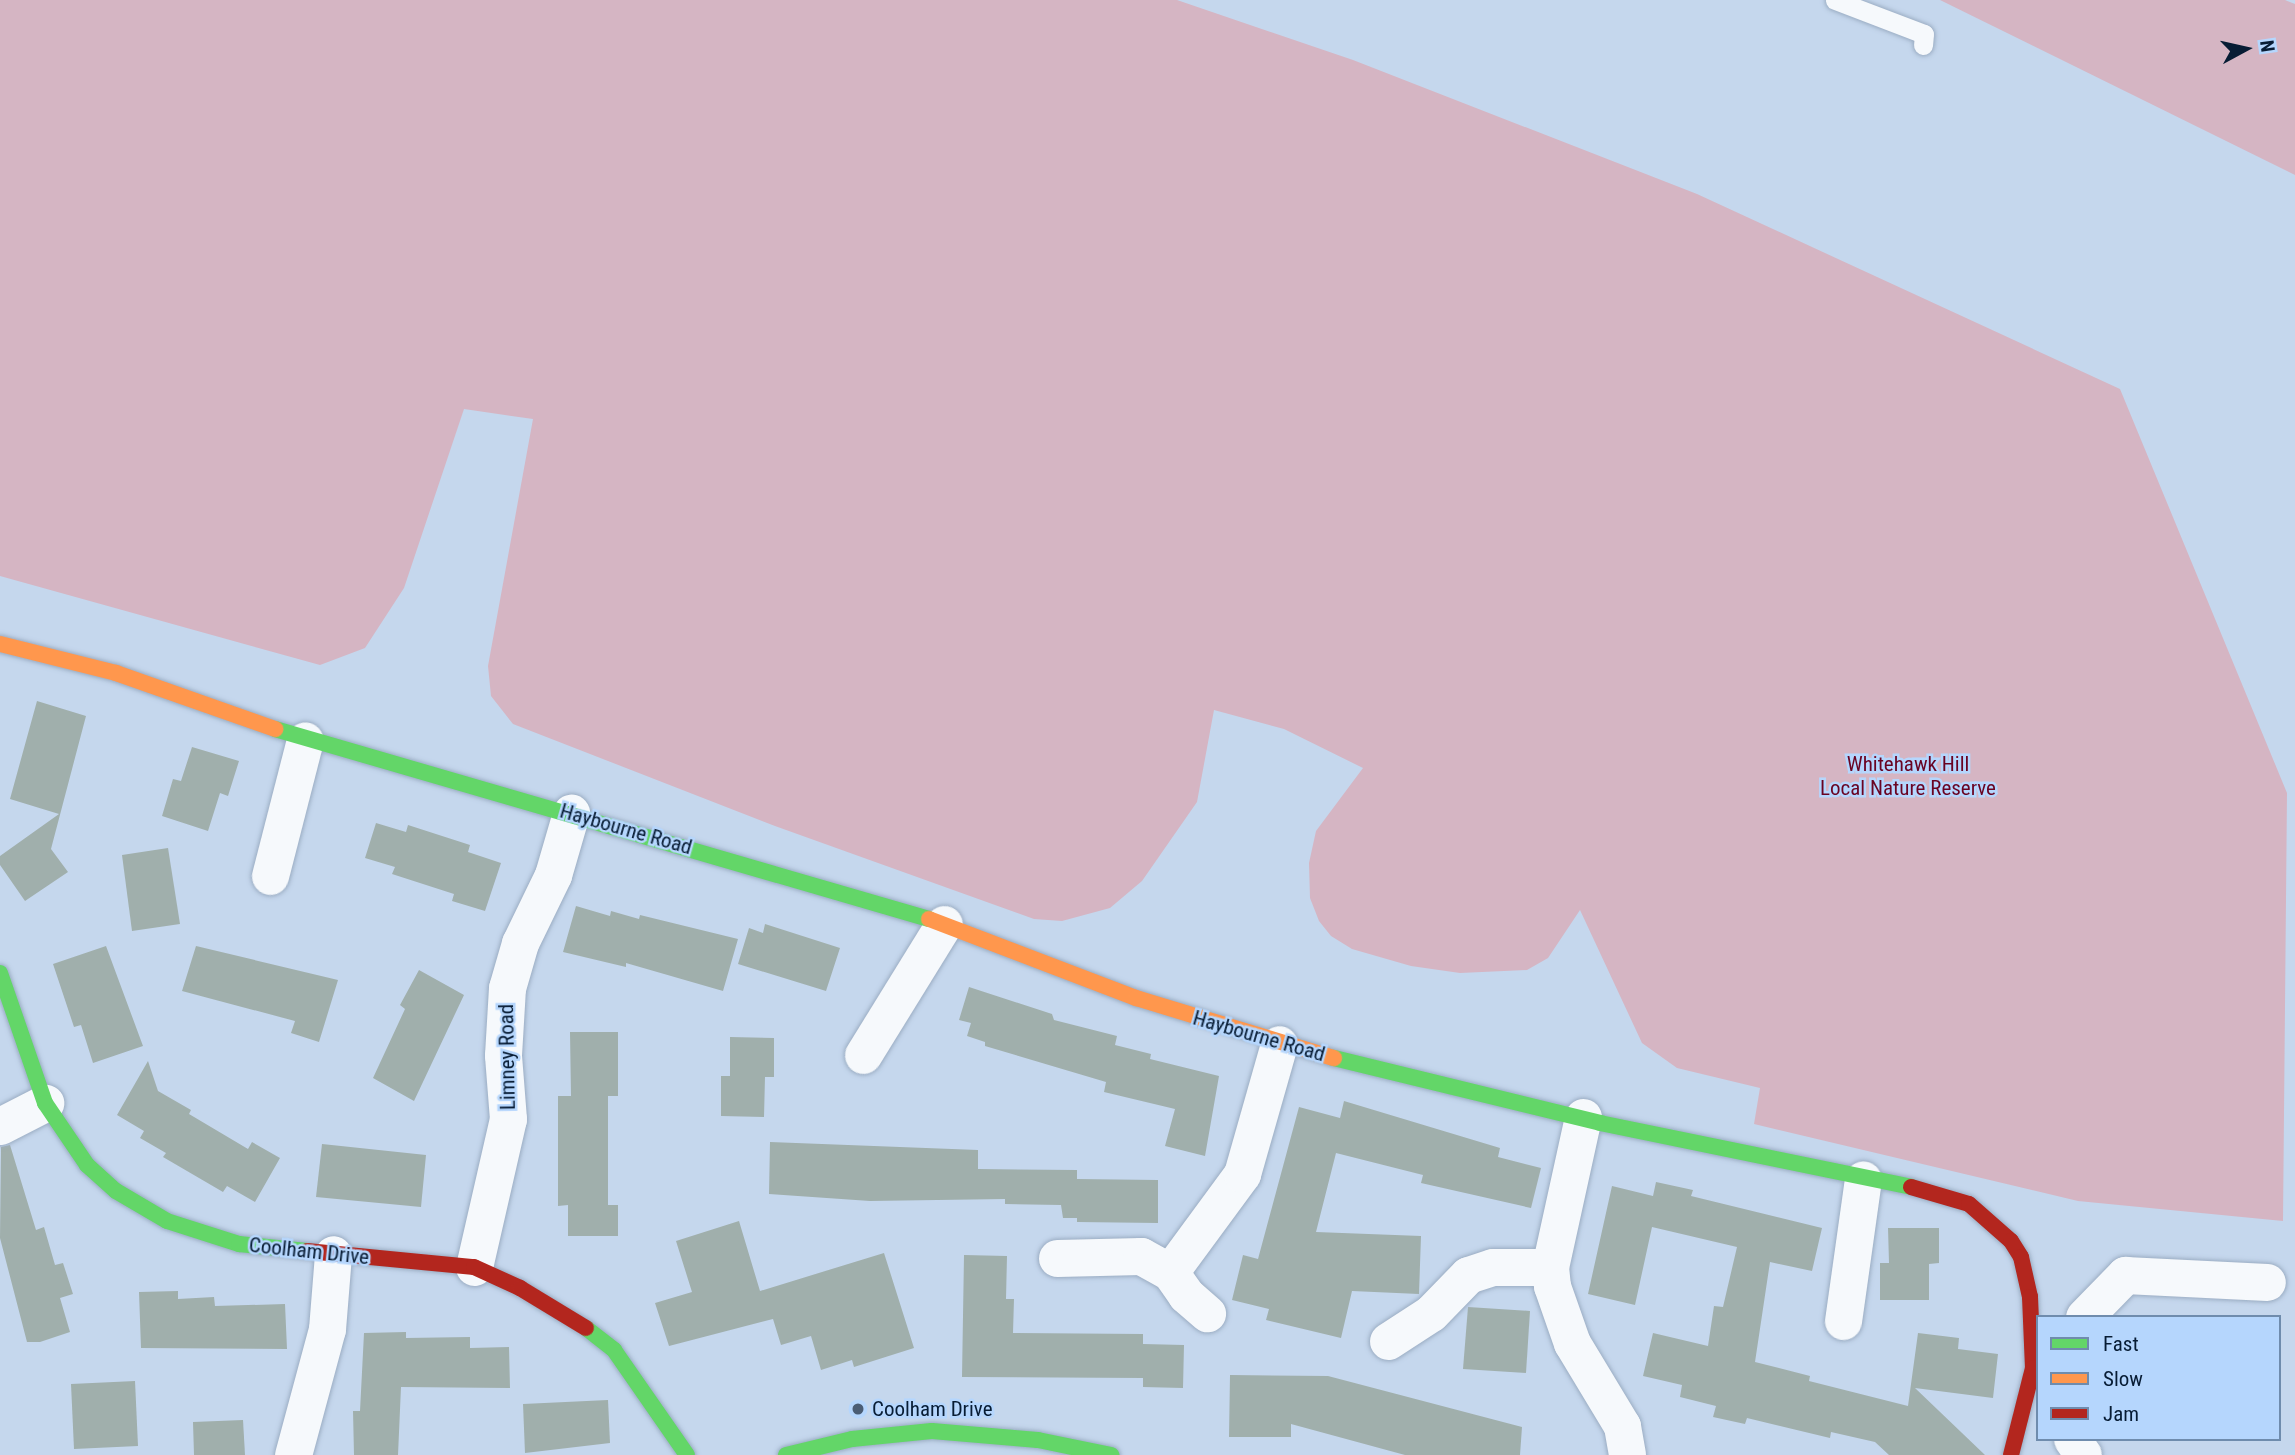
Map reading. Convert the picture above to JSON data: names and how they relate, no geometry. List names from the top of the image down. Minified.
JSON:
{"streets":{"street":["Haybourne Road","Limney Road","Coolham Drive"]},"crossings":[["Haybourne Road","Limney Road"],["Limney Road","Coolham Drive"]],"parks":["Whitehawk Hill Local Nature Reserve"],"places":["Coolham Drive"],"legend":["Fast","Slow","Jam"],"north":"right"}
